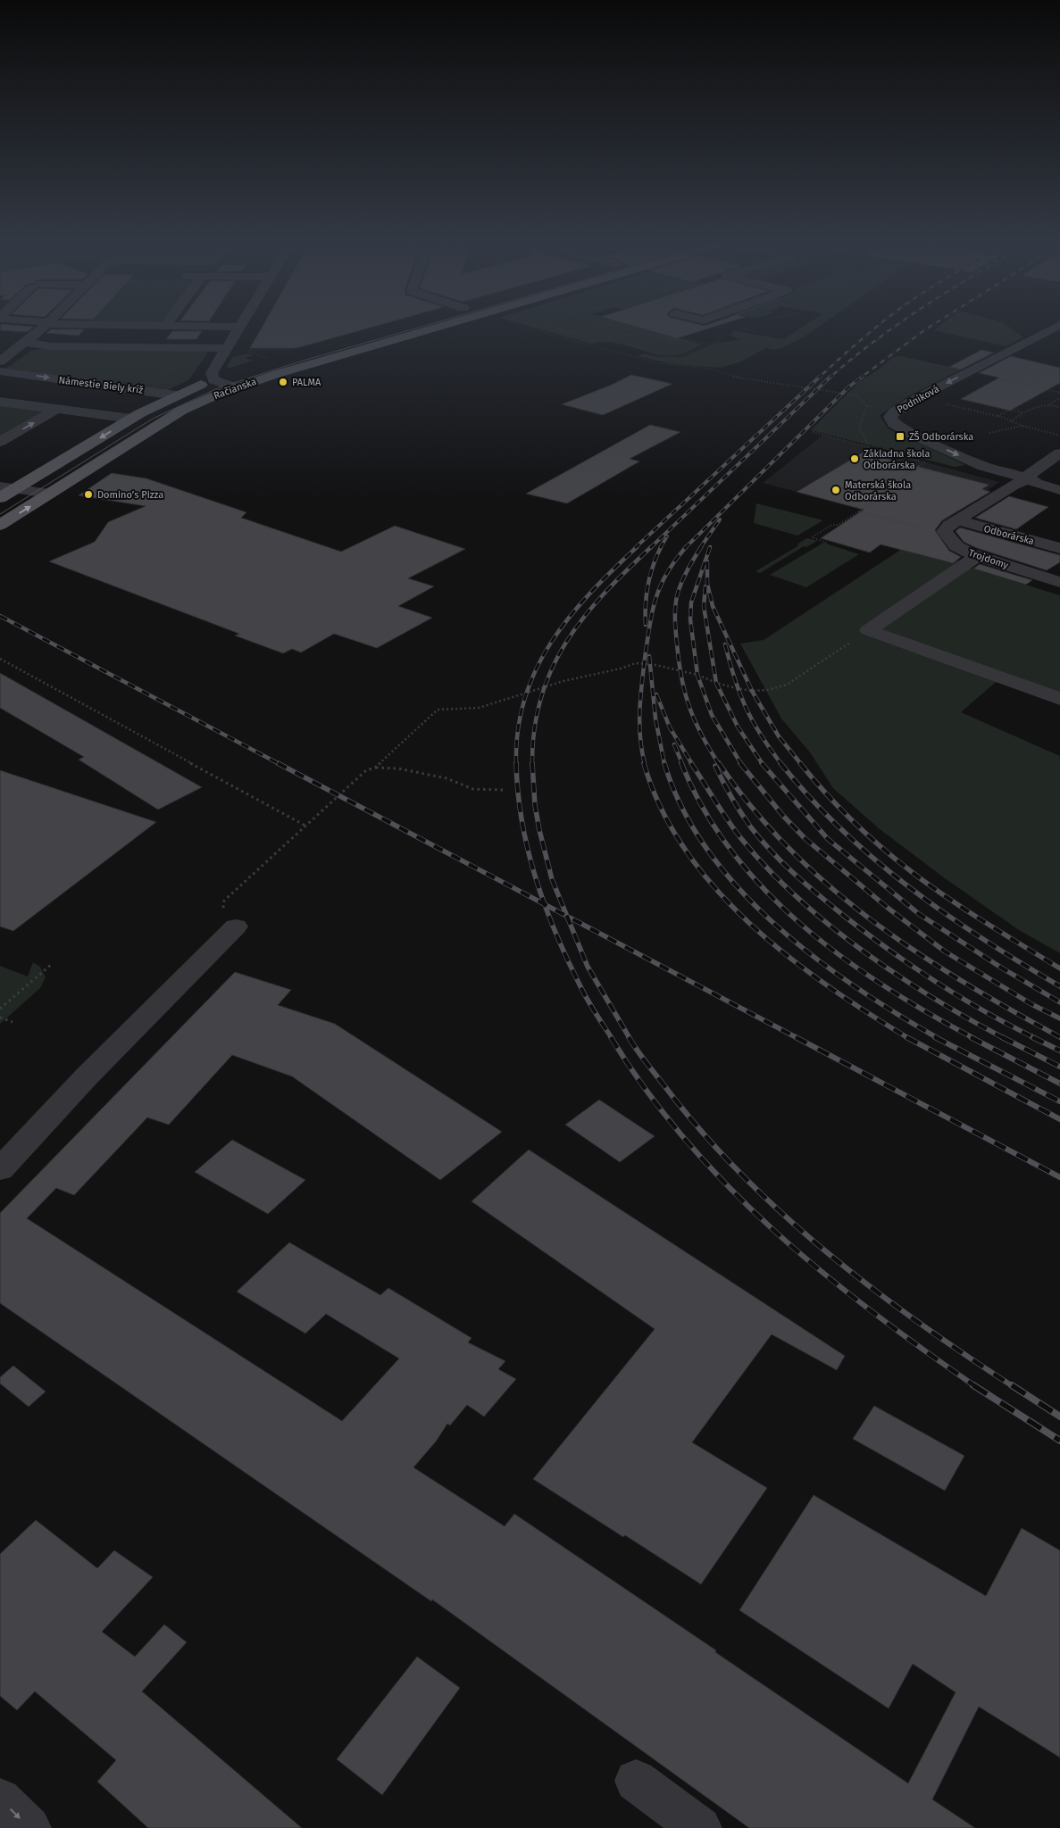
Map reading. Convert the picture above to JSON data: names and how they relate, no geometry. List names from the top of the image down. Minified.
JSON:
{"streets":{"main road":["Račianska"],"street":["Námestie Biely kríž","Podniková","Odborárska","Trojdomy"]},"crossings":[["Námestie Biely kríž","Račianska"]],"places":{"other":["PALMA","Základna škola Odborárska","Materská škola Odborárska","Domino’s Pizza"],"transit":["ZŠ Odborárska"]}}
